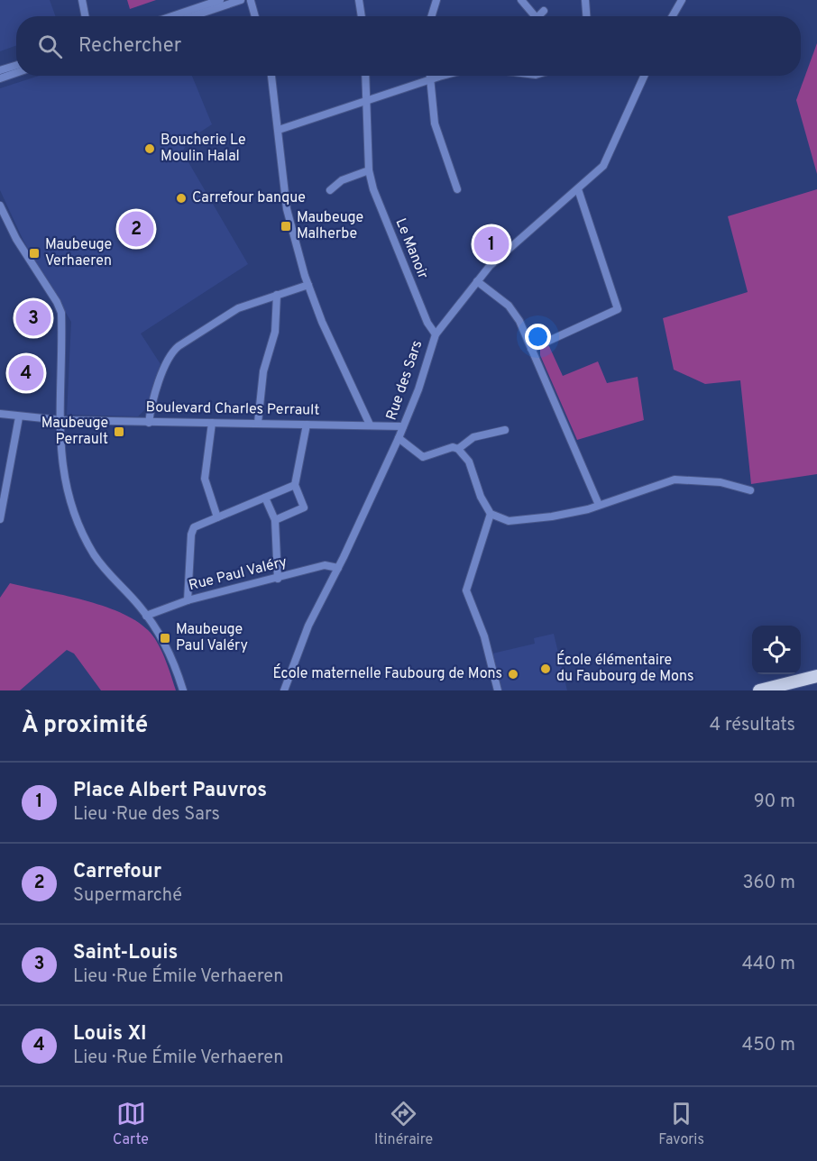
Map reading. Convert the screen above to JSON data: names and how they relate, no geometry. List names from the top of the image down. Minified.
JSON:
{"streets":{"street":["Le Manoir","Rue des Sars","Boulevard Charles Perrault","Rue Paul Valéry"]},"crossings":[["Le Manoir","Rue des Sars"],["Rue des Sars","Boulevard Charles Perrault"],["Rue des Sars","Rue Paul Valéry"]],"places":{"other":["Boucherie Le Moulin Halal","Carrefour banque","École élémentaire du Faubourg de Mons","École maternelle Faubourg de Mons"],"transit":["Maubeuge Malherbe","Maubeuge Verhaeren","Maubeuge Perrault","Maubeuge Paul Valéry"]},"page":{"search":"Rechercher","pins":["2","1","3","4"],"heading":["À proximité","4 résultats"],"list":[{"mark":"1","name":"Place Albert Pauvros","note":"Lieu · Rue des Sars","value":"90 m"},{"mark":"2","name":"Carrefour","note":"Supermarché","value":"360 m"},{"mark":"3","name":"Saint-Louis","note":"Lieu · Rue Émile Verhaeren","value":"440 m"},{"mark":"4","name":"Louis XI","note":"Lieu · Rue Émile Verhaeren","value":"450 m"}],"nav":["Carte","Itinéraire","Favoris"]}}
